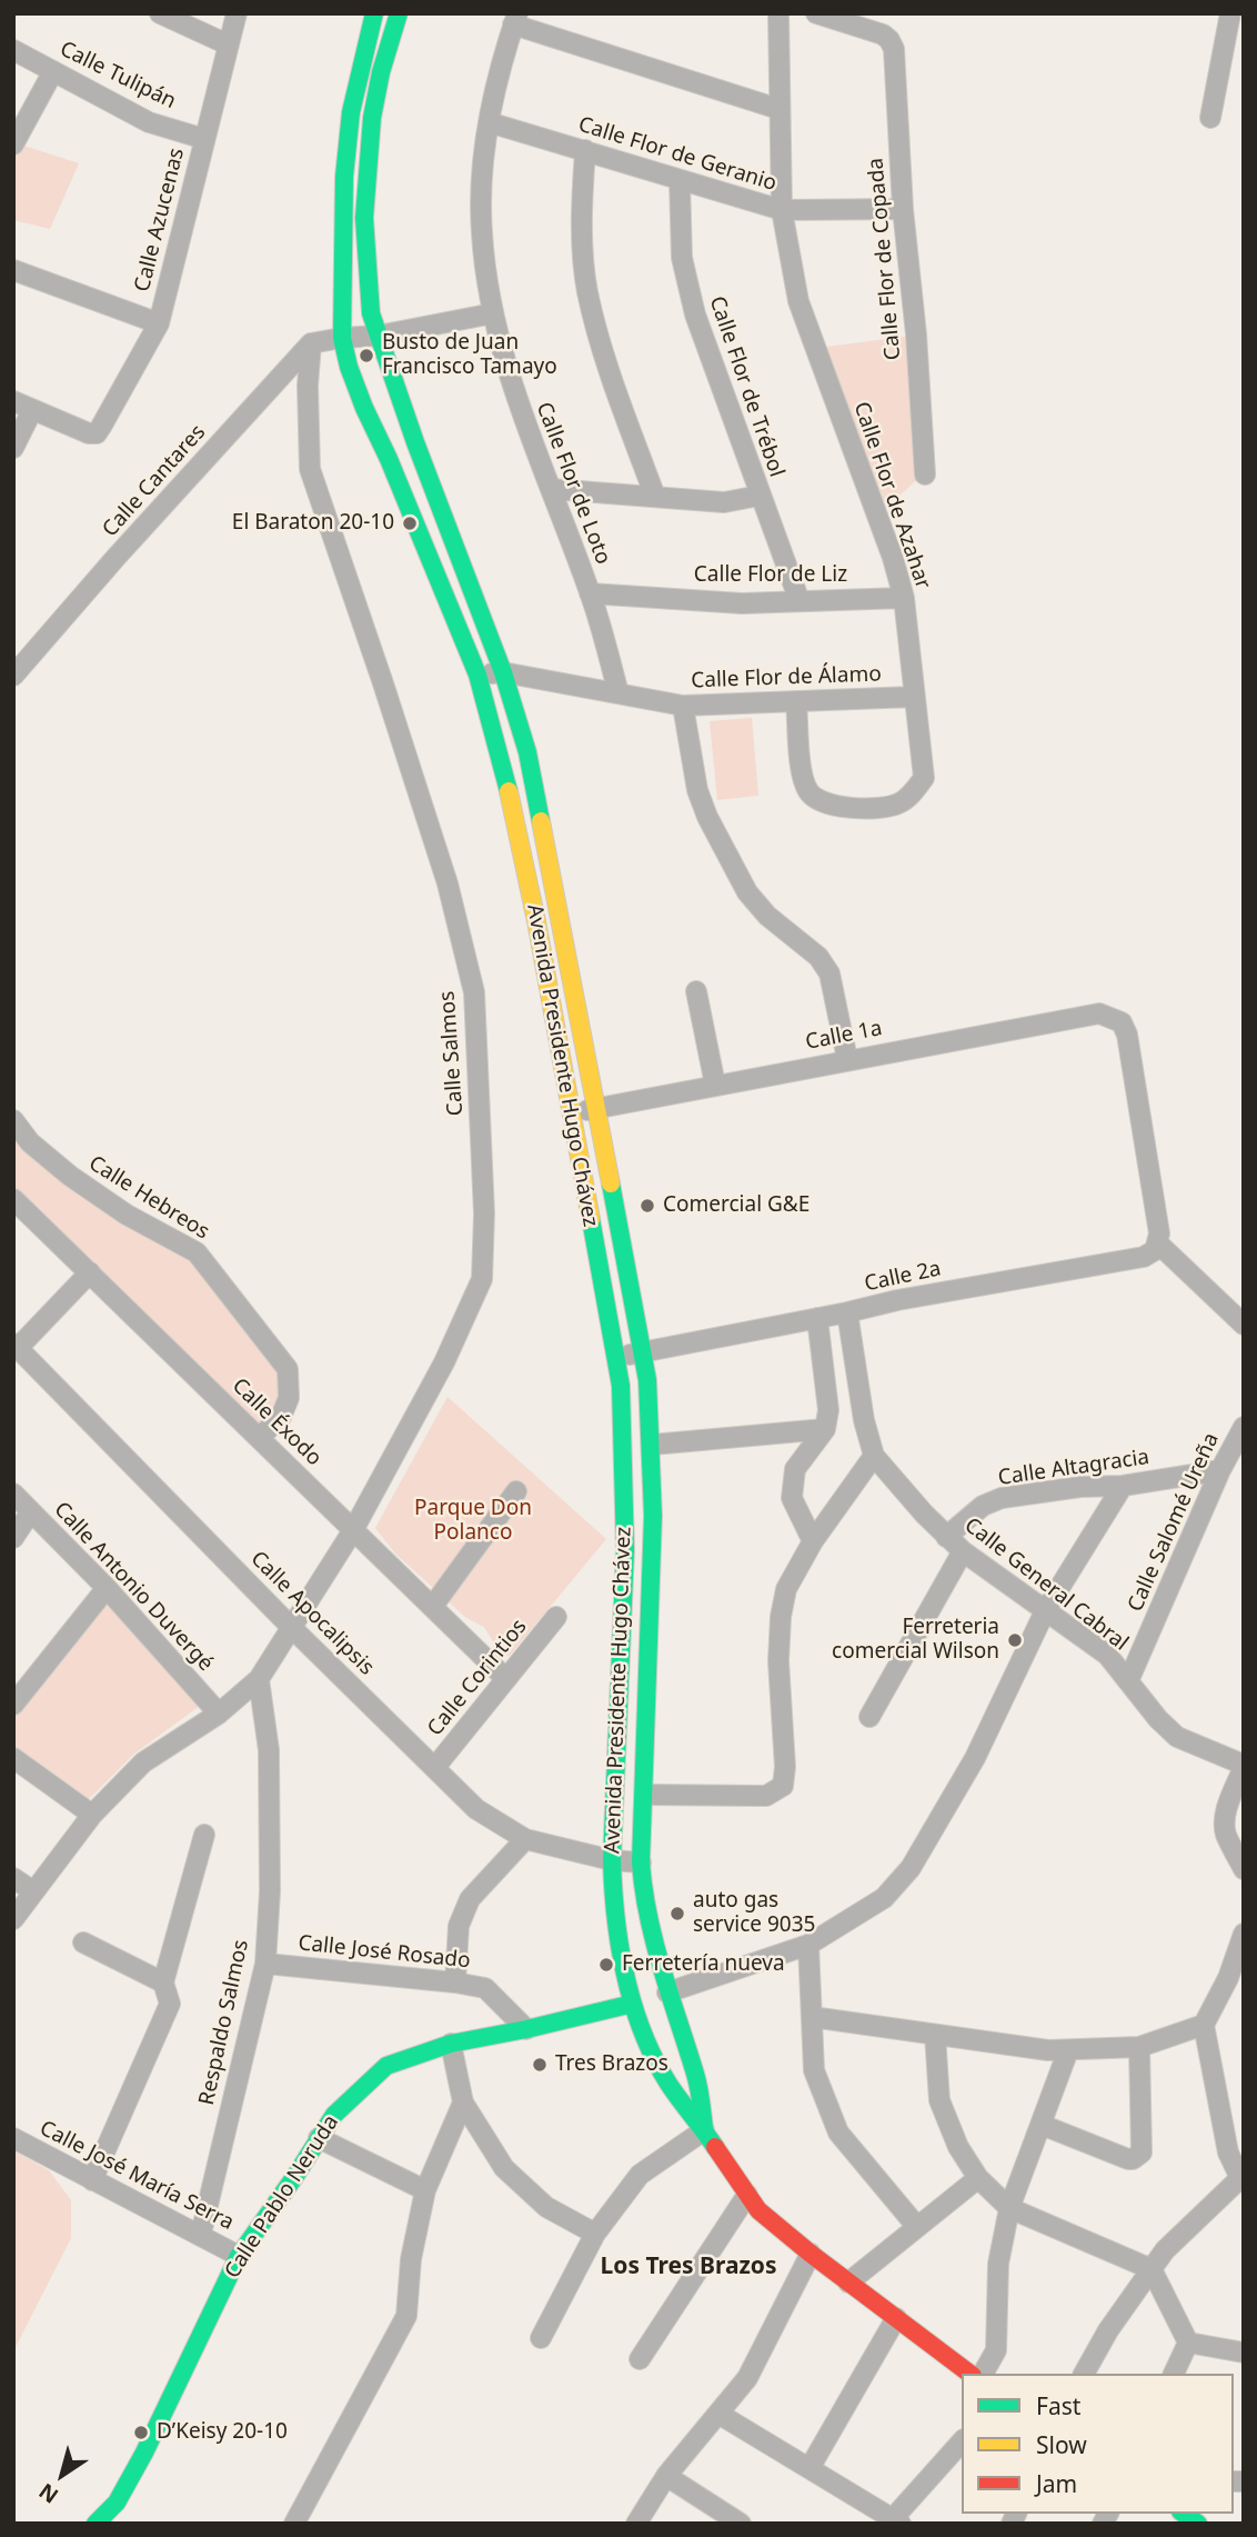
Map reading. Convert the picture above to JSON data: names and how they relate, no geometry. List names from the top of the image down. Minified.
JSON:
{"streets":{"main road":["Avenida Presidente Hugo Chávez","Calle Pablo Neruda"],"street":["Calle Tulipán","Calle Flor de Geranio","Calle Azucenas","Calle Flor de Copada","Calle Flor de Trébol","Calle Cantares","Calle Flor de Loto","Calle Flor de Azahar","Calle Flor de Liz","Calle Flor de Álamo","Calle 1a","Calle Salmos","Calle Hebreos","Calle 2a","Calle Éxodo","Calle Altagracia","Calle Salomé Ureña","Calle General Cabral","Calle Antonio Duvergé","Calle Apocalipsis","Calle Corintios","Calle José Rosado","Respaldo Salmos","Calle José María Serra"]},"crossings":[["Calle Tulipán","Calle Azucenas"],["Calle Flor de Geranio","Calle Flor de Copada"],["Calle Flor de Geranio","Calle Flor de Trébol"],["Calle Flor de Geranio","Calle Flor de Loto"],["Calle Flor de Geranio","Calle Flor de Azahar"],["Calle Flor de Trébol","Calle Flor de Liz"],["Calle Cantares","Calle Salmos"],["Calle Flor de Loto","Calle Flor de Liz"],["Calle Flor de Loto","Calle Flor de Álamo"],["Calle Flor de Azahar","Calle Flor de Liz"],["Calle Flor de Azahar","Calle Flor de Álamo"],["Calle Flor de Álamo","Avenida Presidente Hugo Chávez"],["Calle 1a","Avenida Presidente Hugo Chávez"],["Calle 1a","Calle 2a"],["Calle Salmos","Calle Éxodo"],["Calle Salmos","Calle Antonio Duvergé"],["Calle Salmos","Calle Apocalipsis"],["Calle Salmos","Respaldo Salmos"],["Avenida Presidente Hugo Chávez","Calle 2a"],["Avenida Presidente Hugo Chávez","Calle Apocalipsis"],["Avenida Presidente Hugo Chávez","Calle Pablo Neruda"],["Calle Hebreos","Calle Éxodo"],["Calle 2a","Calle General Cabral"],["Calle Éxodo","Calle Corintios"],["Calle Altagracia","Calle Salomé Ureña"],["Calle Altagracia","Calle General Cabral"],["Calle Salomé Ureña","Calle General Cabral"],["Calle Apocalipsis","Calle Corintios"],["Calle José Rosado","Respaldo Salmos"],["Calle José Rosado","Calle Pablo Neruda"],["Respaldo Salmos","Calle José María Serra"],["Calle José María Serra","Calle Pablo Neruda"]],"districts":["Los Tres Brazos"],"parks":["Parque Don Polanco"],"places":["Busto de Juan Francisco Tamayo","El Baraton 20-10","Comercial G&E","Ferreteria comercial Wilson","auto gas service 9035","Ferretería nueva","Tres Brazos","D’Keisy 20-10"],"legend":["Fast","Slow","Jam"],"north":"bottom left"}
